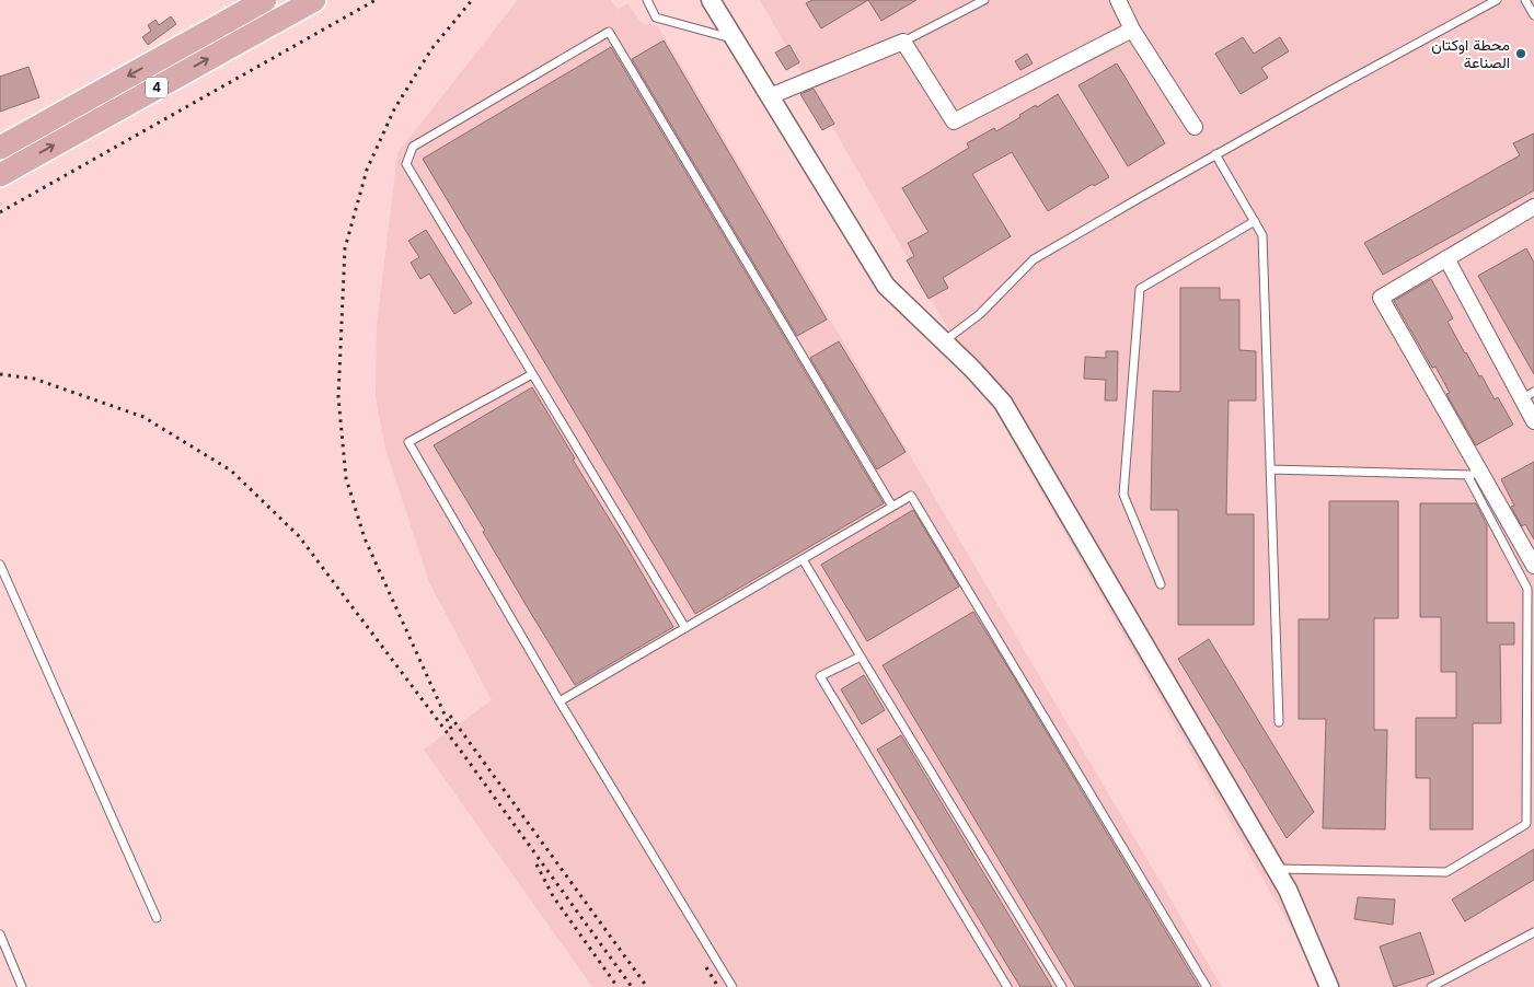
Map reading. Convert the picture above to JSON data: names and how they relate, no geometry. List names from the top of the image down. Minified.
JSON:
{"streets":{"main road":["4"]},"places":["محطة اوكتان الصناعة"]}
